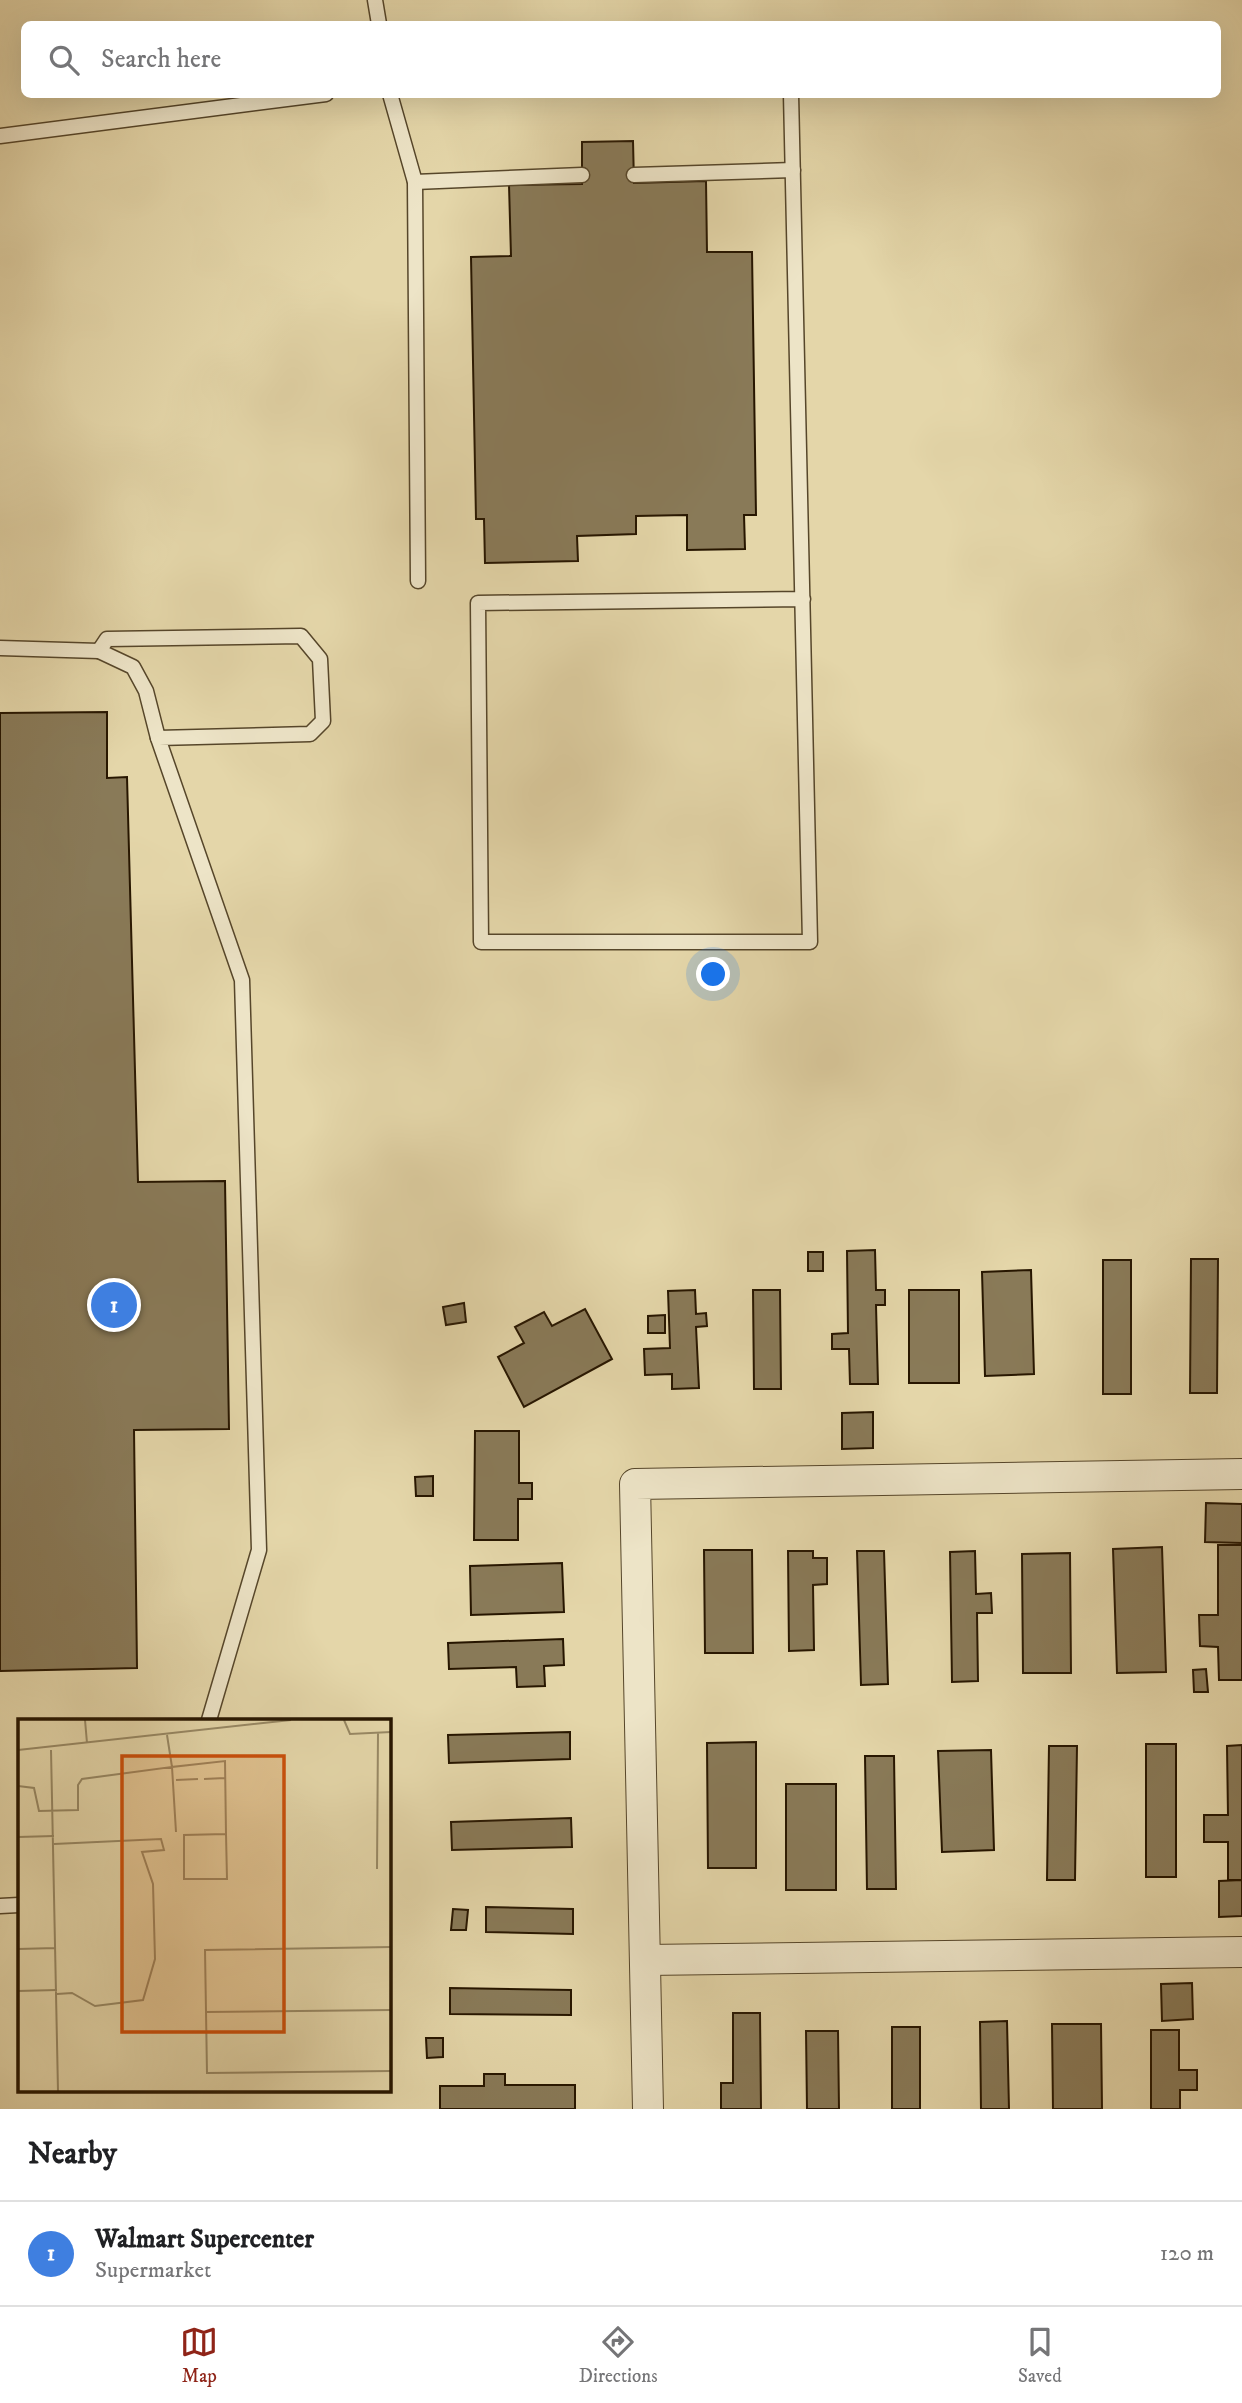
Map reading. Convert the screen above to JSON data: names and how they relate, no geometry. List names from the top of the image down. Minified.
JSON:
{"page":{"search":"Search here","pins":"1","heading":"Nearby","list":[{"mark":"1","name":"Walmart Supercenter","note":"Supermarket","value":"120 m"}],"nav":["Map","Directions","Saved"]}}
